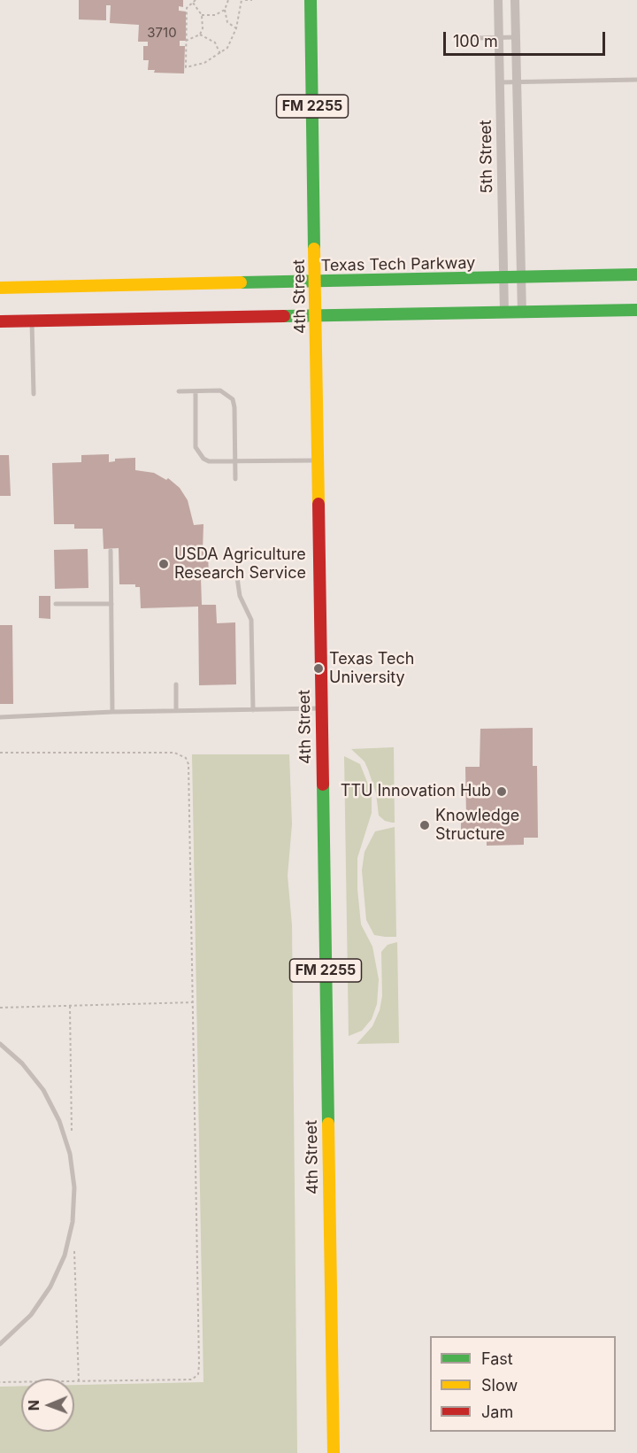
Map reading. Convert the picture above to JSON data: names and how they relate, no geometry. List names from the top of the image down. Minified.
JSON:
{"streets":{"main road":["FM 2255","Texas Tech Parkway","4th Street"],"street":["5th Street"]},"crossings":[["5th Street","Texas Tech Parkway"],["Texas Tech Parkway","4th Street"]],"places":["USDA Agriculture Research Service","Texas Tech University","TTU Innovation Hub","Knowledge Structure"],"house_numbers":["3710"],"legend":["Fast","Slow","Jam"],"scale_bar":"100 m","north":"left"}
